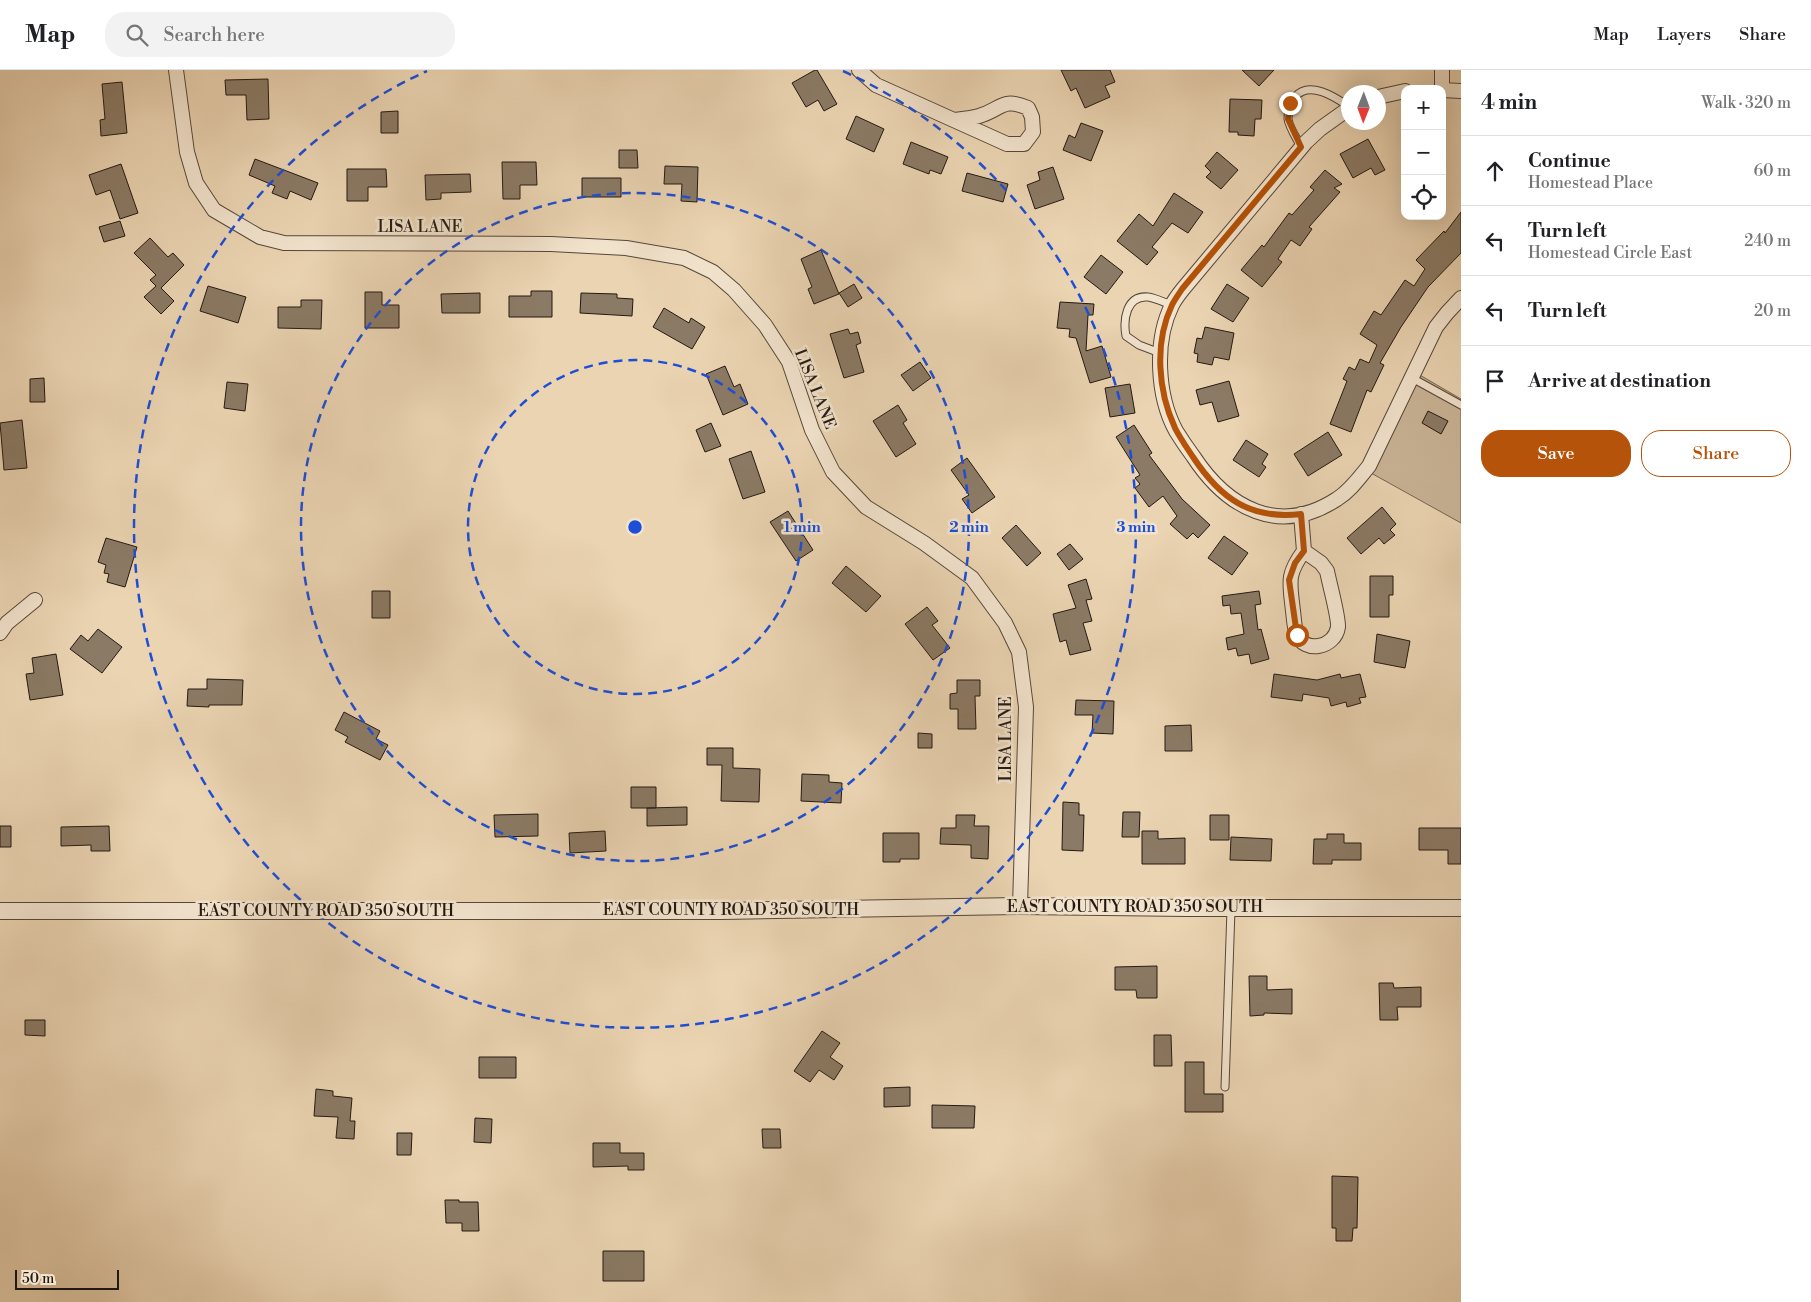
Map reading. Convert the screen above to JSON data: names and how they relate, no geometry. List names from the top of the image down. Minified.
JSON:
{"streets":{"street":["LISA LANE","EAST COUNTY ROAD 350 SOUTH"]},"crossings":[["LISA LANE","EAST COUNTY ROAD 350 SOUTH"]],"scale_bar":"50 m","north":"bottom","page":{"header":"Map","search":"Search here","nav":["Map","Layers","Share"],"heading":["4 min","Walk · 320 m"],"map_buttons":["+","−"],"list":[["Continue","Homestead Place","60 m"],["Turn left","Homestead Circle East","240 m"],["Turn left","20 m"],"Arrive at destination"],"buttons":["Save","Share"],"scale":"50 m"},"rings":["1 min","2 min","3 min"]}
